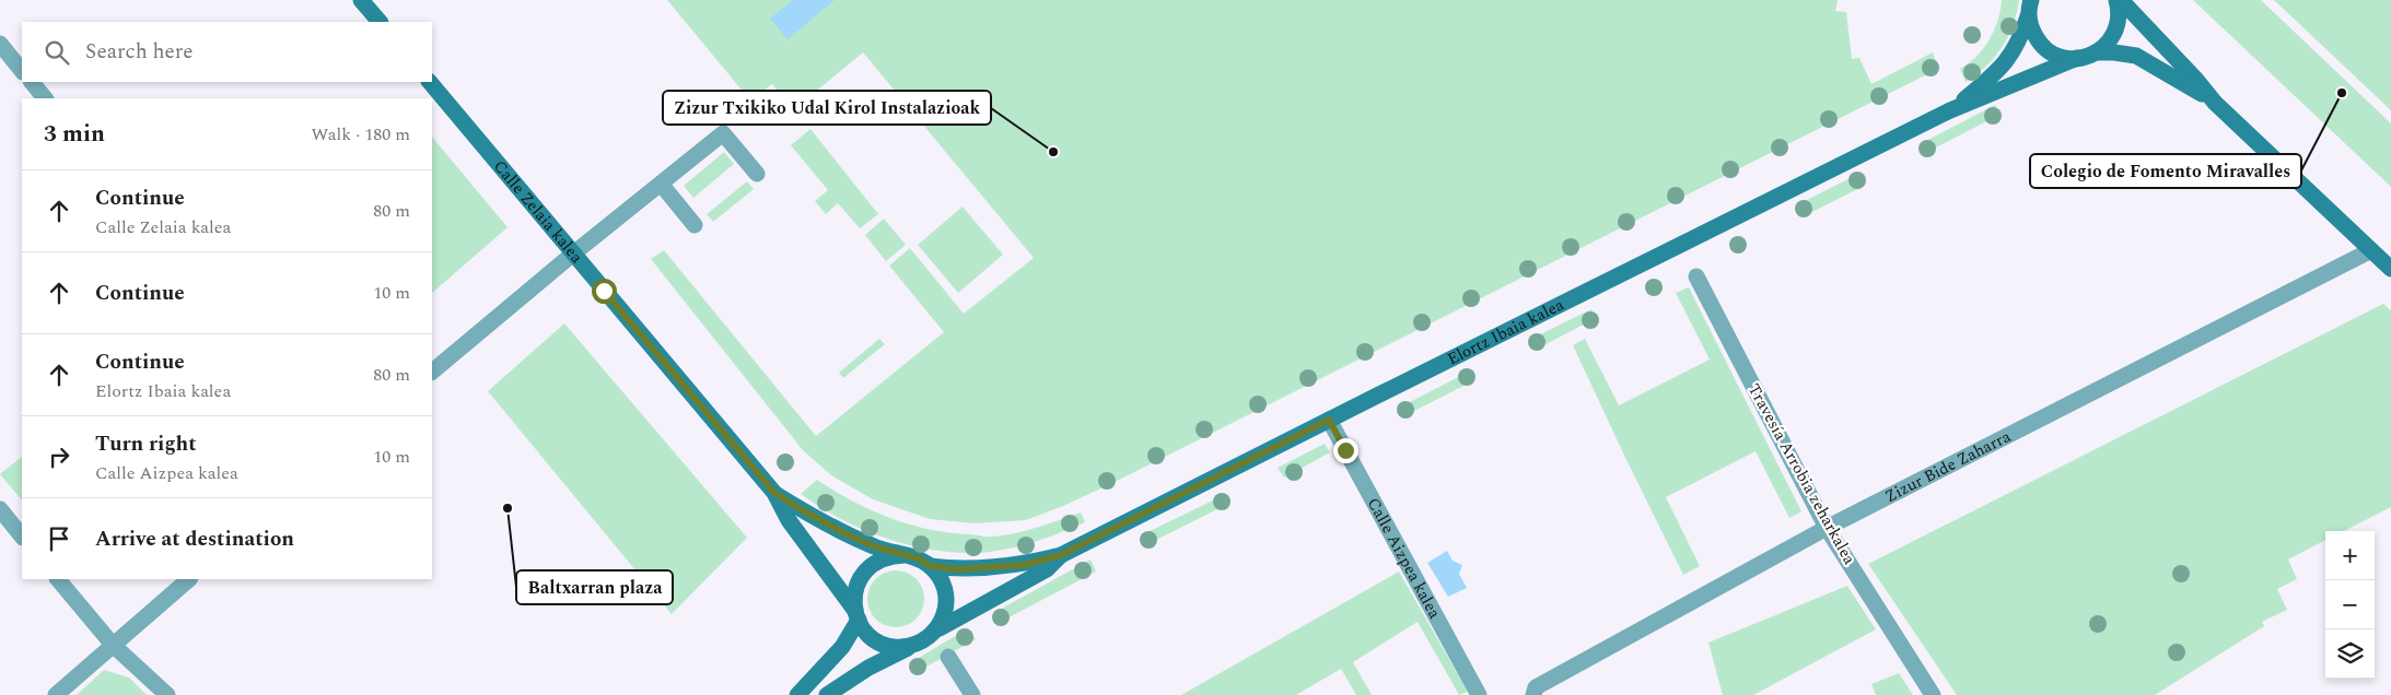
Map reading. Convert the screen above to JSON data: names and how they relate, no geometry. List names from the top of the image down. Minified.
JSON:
{"streets":{"street":["Calle Zelaia kalea","Elortz Ibaia kalea","Zizur Bide Zaharra","Travesía Arrobia zeharkalea","Calle Aizpea kalea"]},"crossings":[["Calle Zelaia kalea","Elortz Ibaia kalea"],["Elortz Ibaia kalea","Calle Aizpea kalea"],["Zizur Bide Zaharra","Travesía Arrobia zeharkalea"]],"places":["Colegio de Fomento Miravalles","Zizur Txikiko Udal Kirol Instalazioak","Baltxarran plaza"],"page":{"search":"Search here","heading":["3 min","Walk · 180 m"],"list":[["Continue","Calle Zelaia kalea","80 m"],["Continue","10 m"],["Continue","Elortz Ibaia kalea","80 m"],["Turn right","Calle Aizpea kalea","10 m"],"Arrive at destination"],"map_buttons":["+","−"]}}
